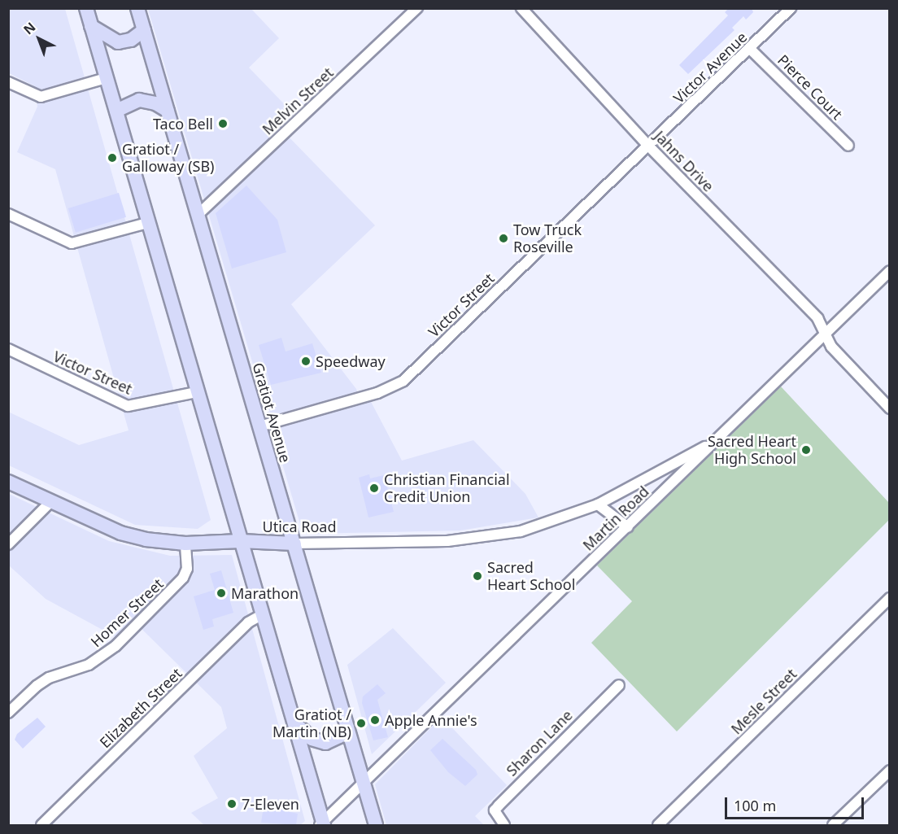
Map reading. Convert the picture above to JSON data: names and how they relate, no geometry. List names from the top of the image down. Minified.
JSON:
{"streets":{"main road":["Gratiot Avenue","Utica Road"],"street":["Victor Avenue","Pierce Court","Melvin Street","Jahns Drive","Victor Street","Martin Road","Homer Street","Mesle Street","Elizabeth Street","Sharon Lane"]},"crossings":[["Victor Avenue","Pierce Court"],["Victor Avenue","Jahns Drive"],["Victor Avenue","Victor Street"],["Melvin Street","Gratiot Avenue"],["Jahns Drive","Victor Street"],["Jahns Drive","Martin Road"],["Victor Street","Gratiot Avenue"],["Gratiot Avenue","Martin Road"],["Gratiot Avenue","Utica Road"],["Martin Road","Utica Road"],["Utica Road","Homer Street"]],"places":["Taco Bell","Gratiot / Galloway (SB)","Tow Truck Roseville","Speedway","Sacred Heart High School","Christian Financial Credit Union","Sacred Heart School","Marathon","Apple Annie's","Gratiot / Martin (NB)","7-Eleven"],"scale_bar":"100 m","north":"top left"}
